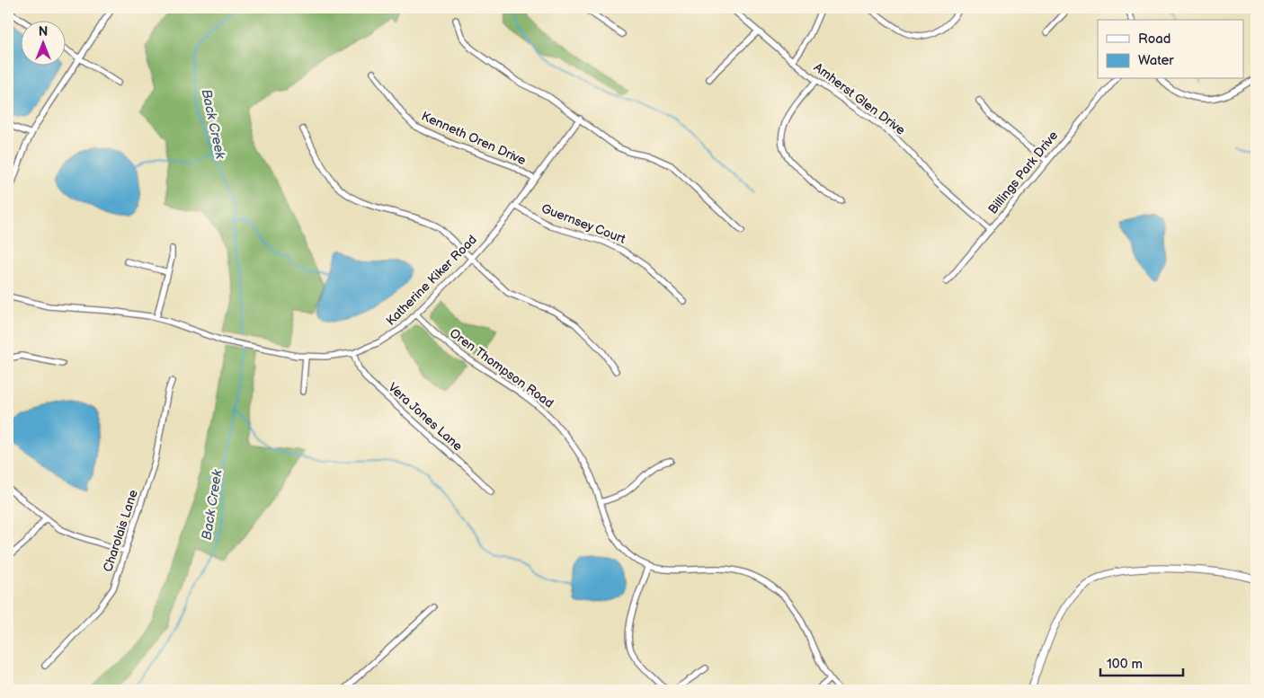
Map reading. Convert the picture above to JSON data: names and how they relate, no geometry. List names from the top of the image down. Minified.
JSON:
{"streets":{"street":["Amherst Glen Drive","Kenneth Oren Drive","Billings Park Drive","Guernsey Court","Katherine Kiker Road","Oren Thompson Road","Vera Jones Lane","Charolais Lane"]},"crossings":[["Amherst Glen Drive","Billings Park Drive"],["Kenneth Oren Drive","Katherine Kiker Road"],["Guernsey Court","Katherine Kiker Road"],["Katherine Kiker Road","Oren Thompson Road"],["Katherine Kiker Road","Vera Jones Lane"]],"water":["Back Creek"],"legend":["Road","Water"],"scale_bar":"100 m","north":"top"}
